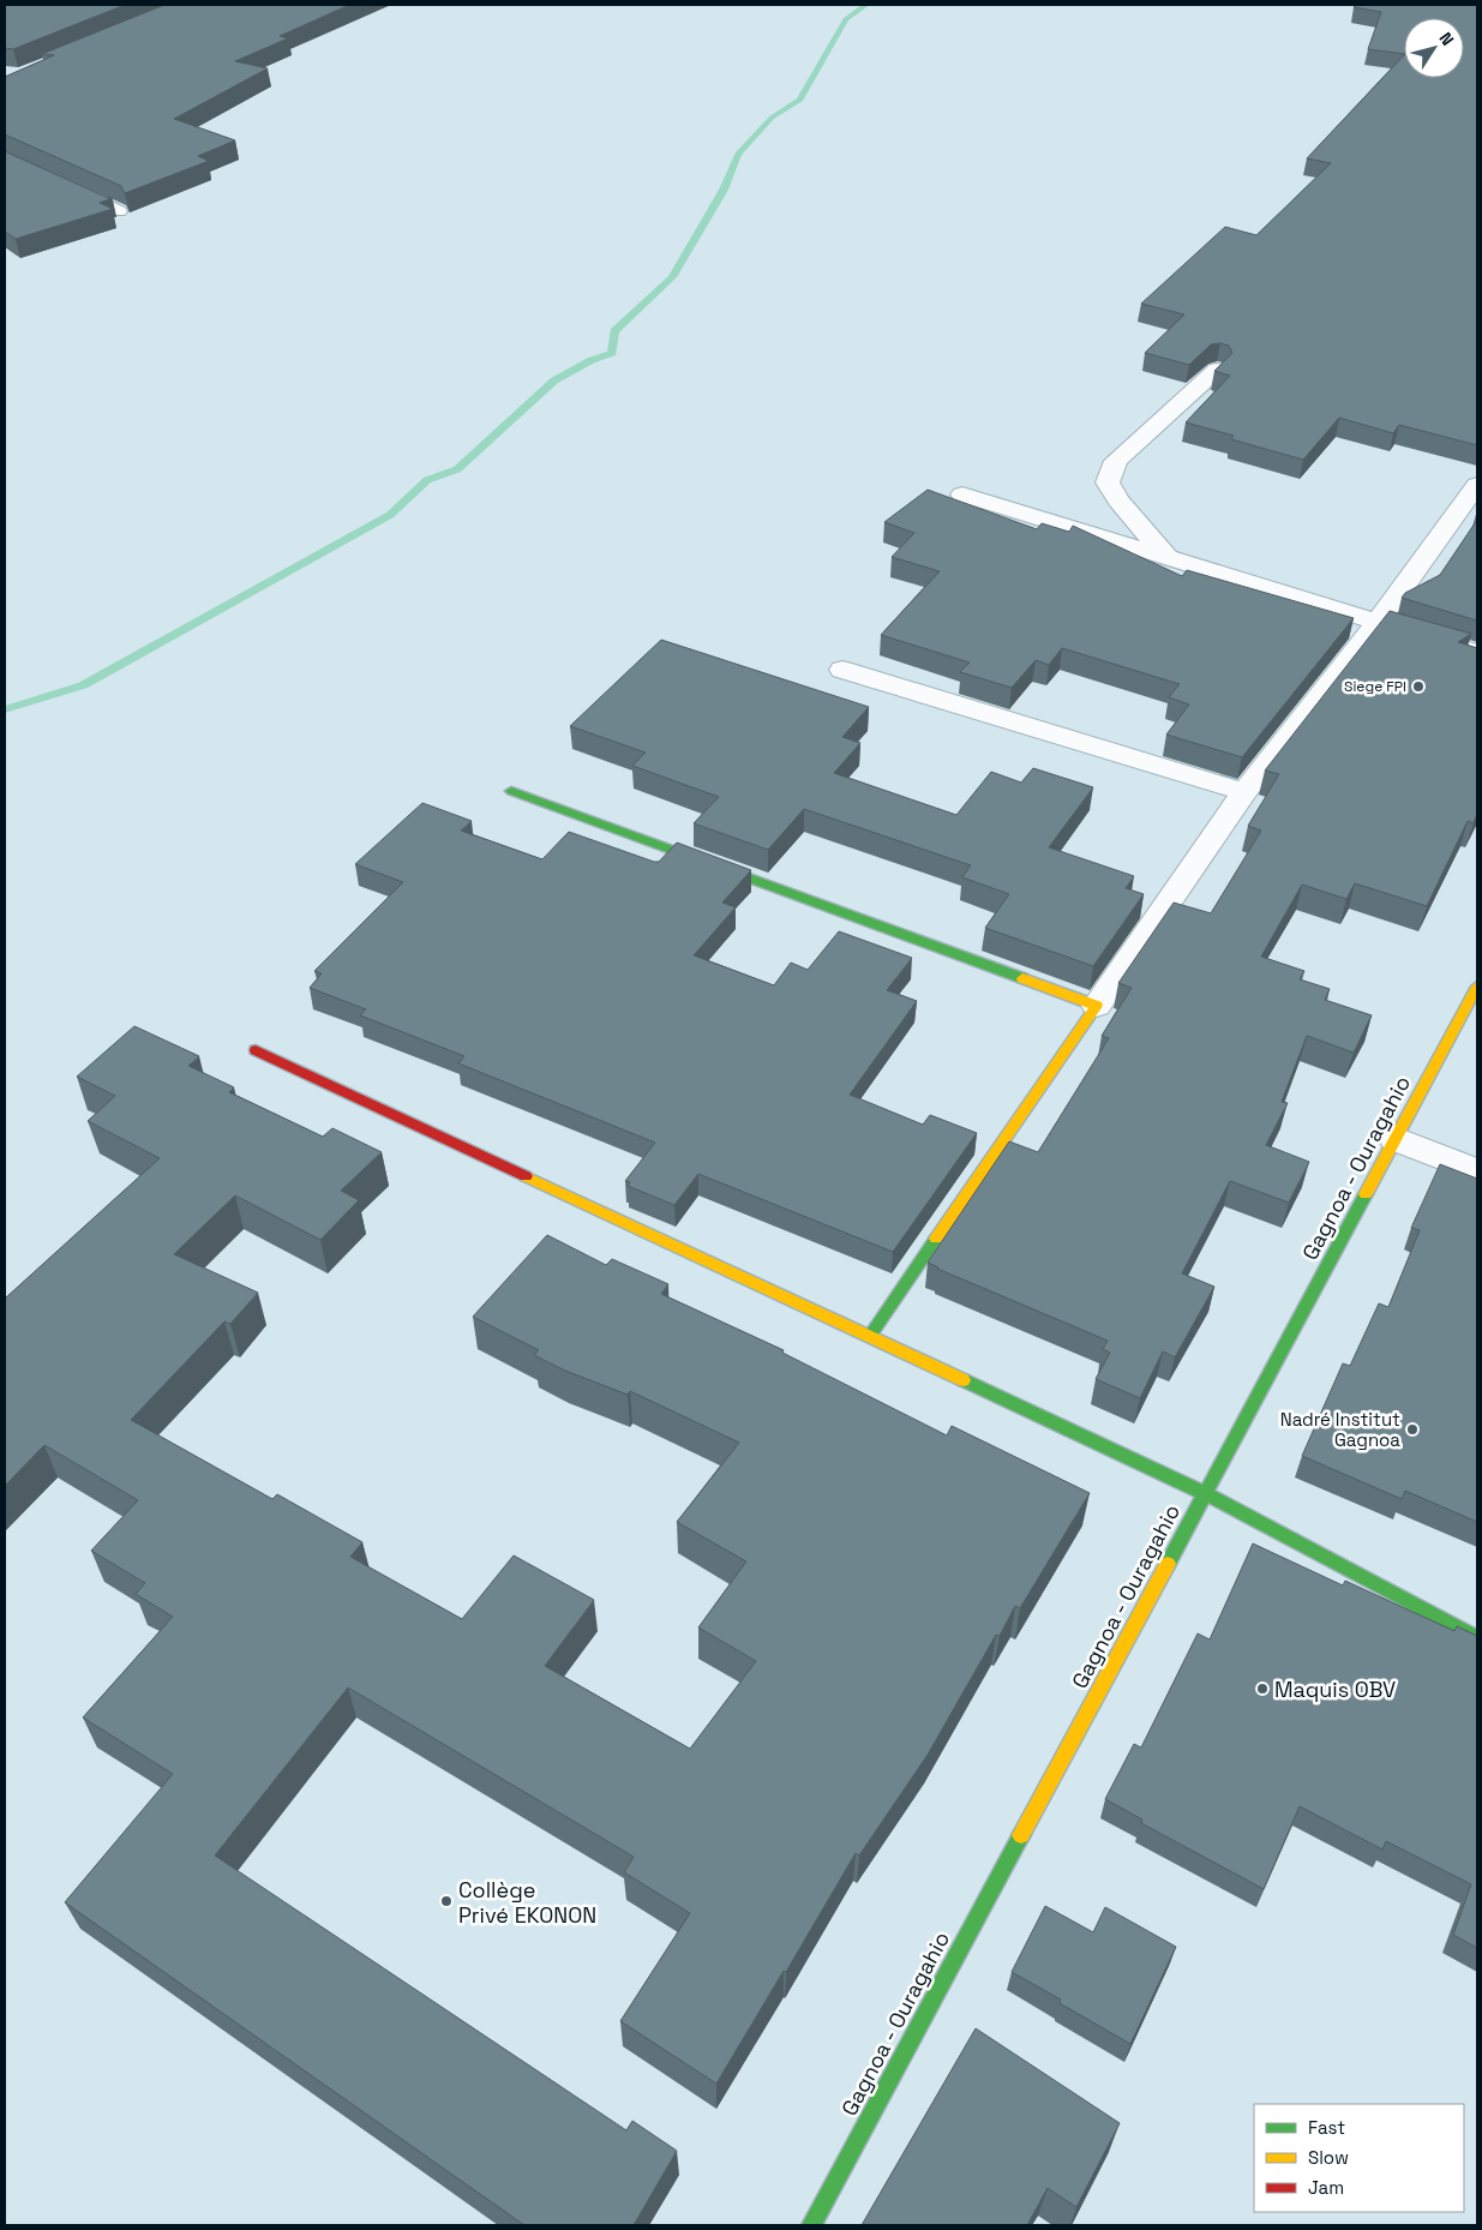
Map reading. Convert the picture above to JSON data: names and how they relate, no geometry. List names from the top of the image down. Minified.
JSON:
{"streets":{"street":["Gagnoa - Ouragahio"]},"places":["Siege FPI","Nadré Institut Gagnoa","Maquis OBV","Collège Privé EKONON"],"legend":["Fast","Slow","Jam"],"north":"top right"}
